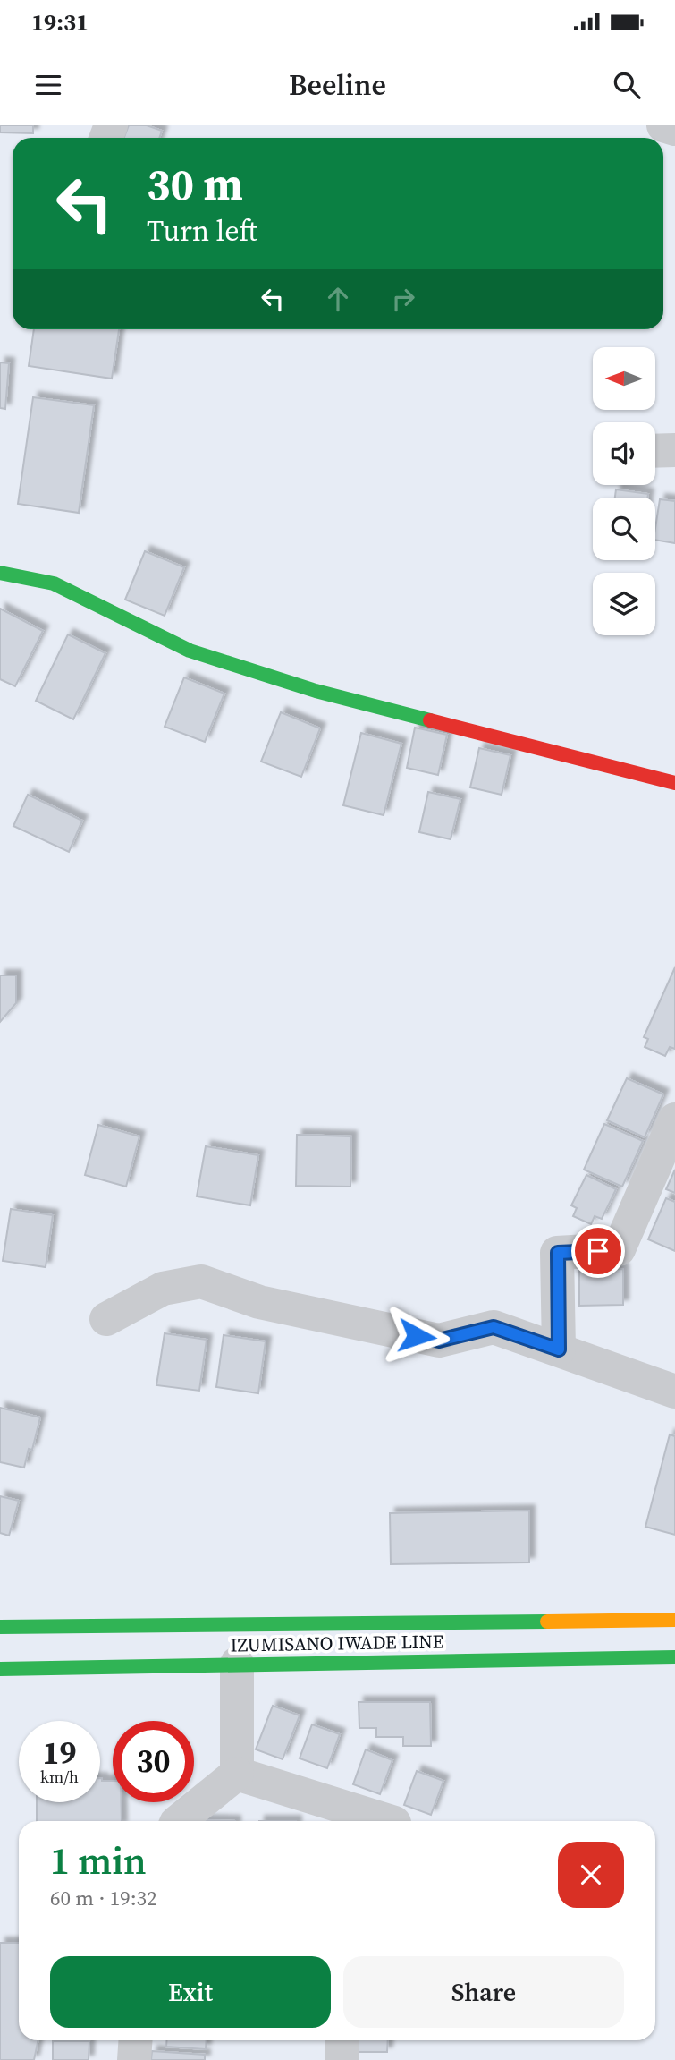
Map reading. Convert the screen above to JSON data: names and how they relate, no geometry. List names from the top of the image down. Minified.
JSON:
{"streets":{"main road":["IZUMISANO IWADE LINE"]},"north":"left","page":{"status":"19:31","header":"Beeline","turn":["30 m","Turn left"],"speed":"19 km/h","limit":"30","heading":["1 min","60 m · 19:32"],"buttons":["Exit","Share"]}}
